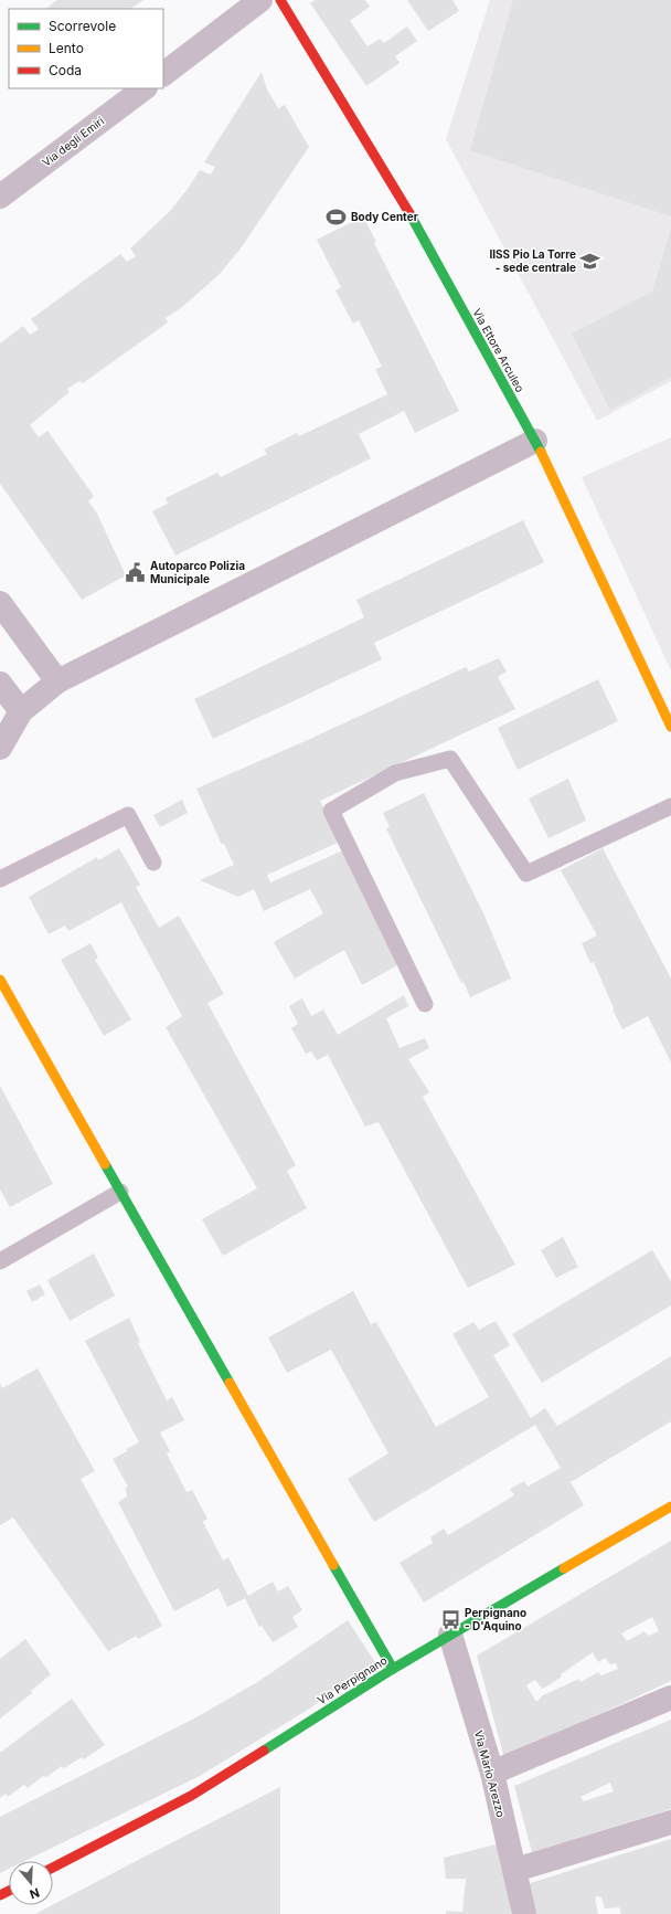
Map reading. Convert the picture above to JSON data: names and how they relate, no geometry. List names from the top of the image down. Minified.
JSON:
{"streets":{"street":["Via degli Emiri","Via Ettore Arculeo","Via Perpignano","Via Mario Arezzo"]},"crossings":[["Via Perpignano","Via Mario Arezzo"]],"places":{"sports":["Body Center"],"school or university":["IISS Pio La Torre - sede centrale"],"public building":["Autoparco Polizia Municipale"],"bus stop":["Perpignano - D'Aquino"]},"legend":["Scorrevole","Lento","Coda"],"north":"bottom"}
